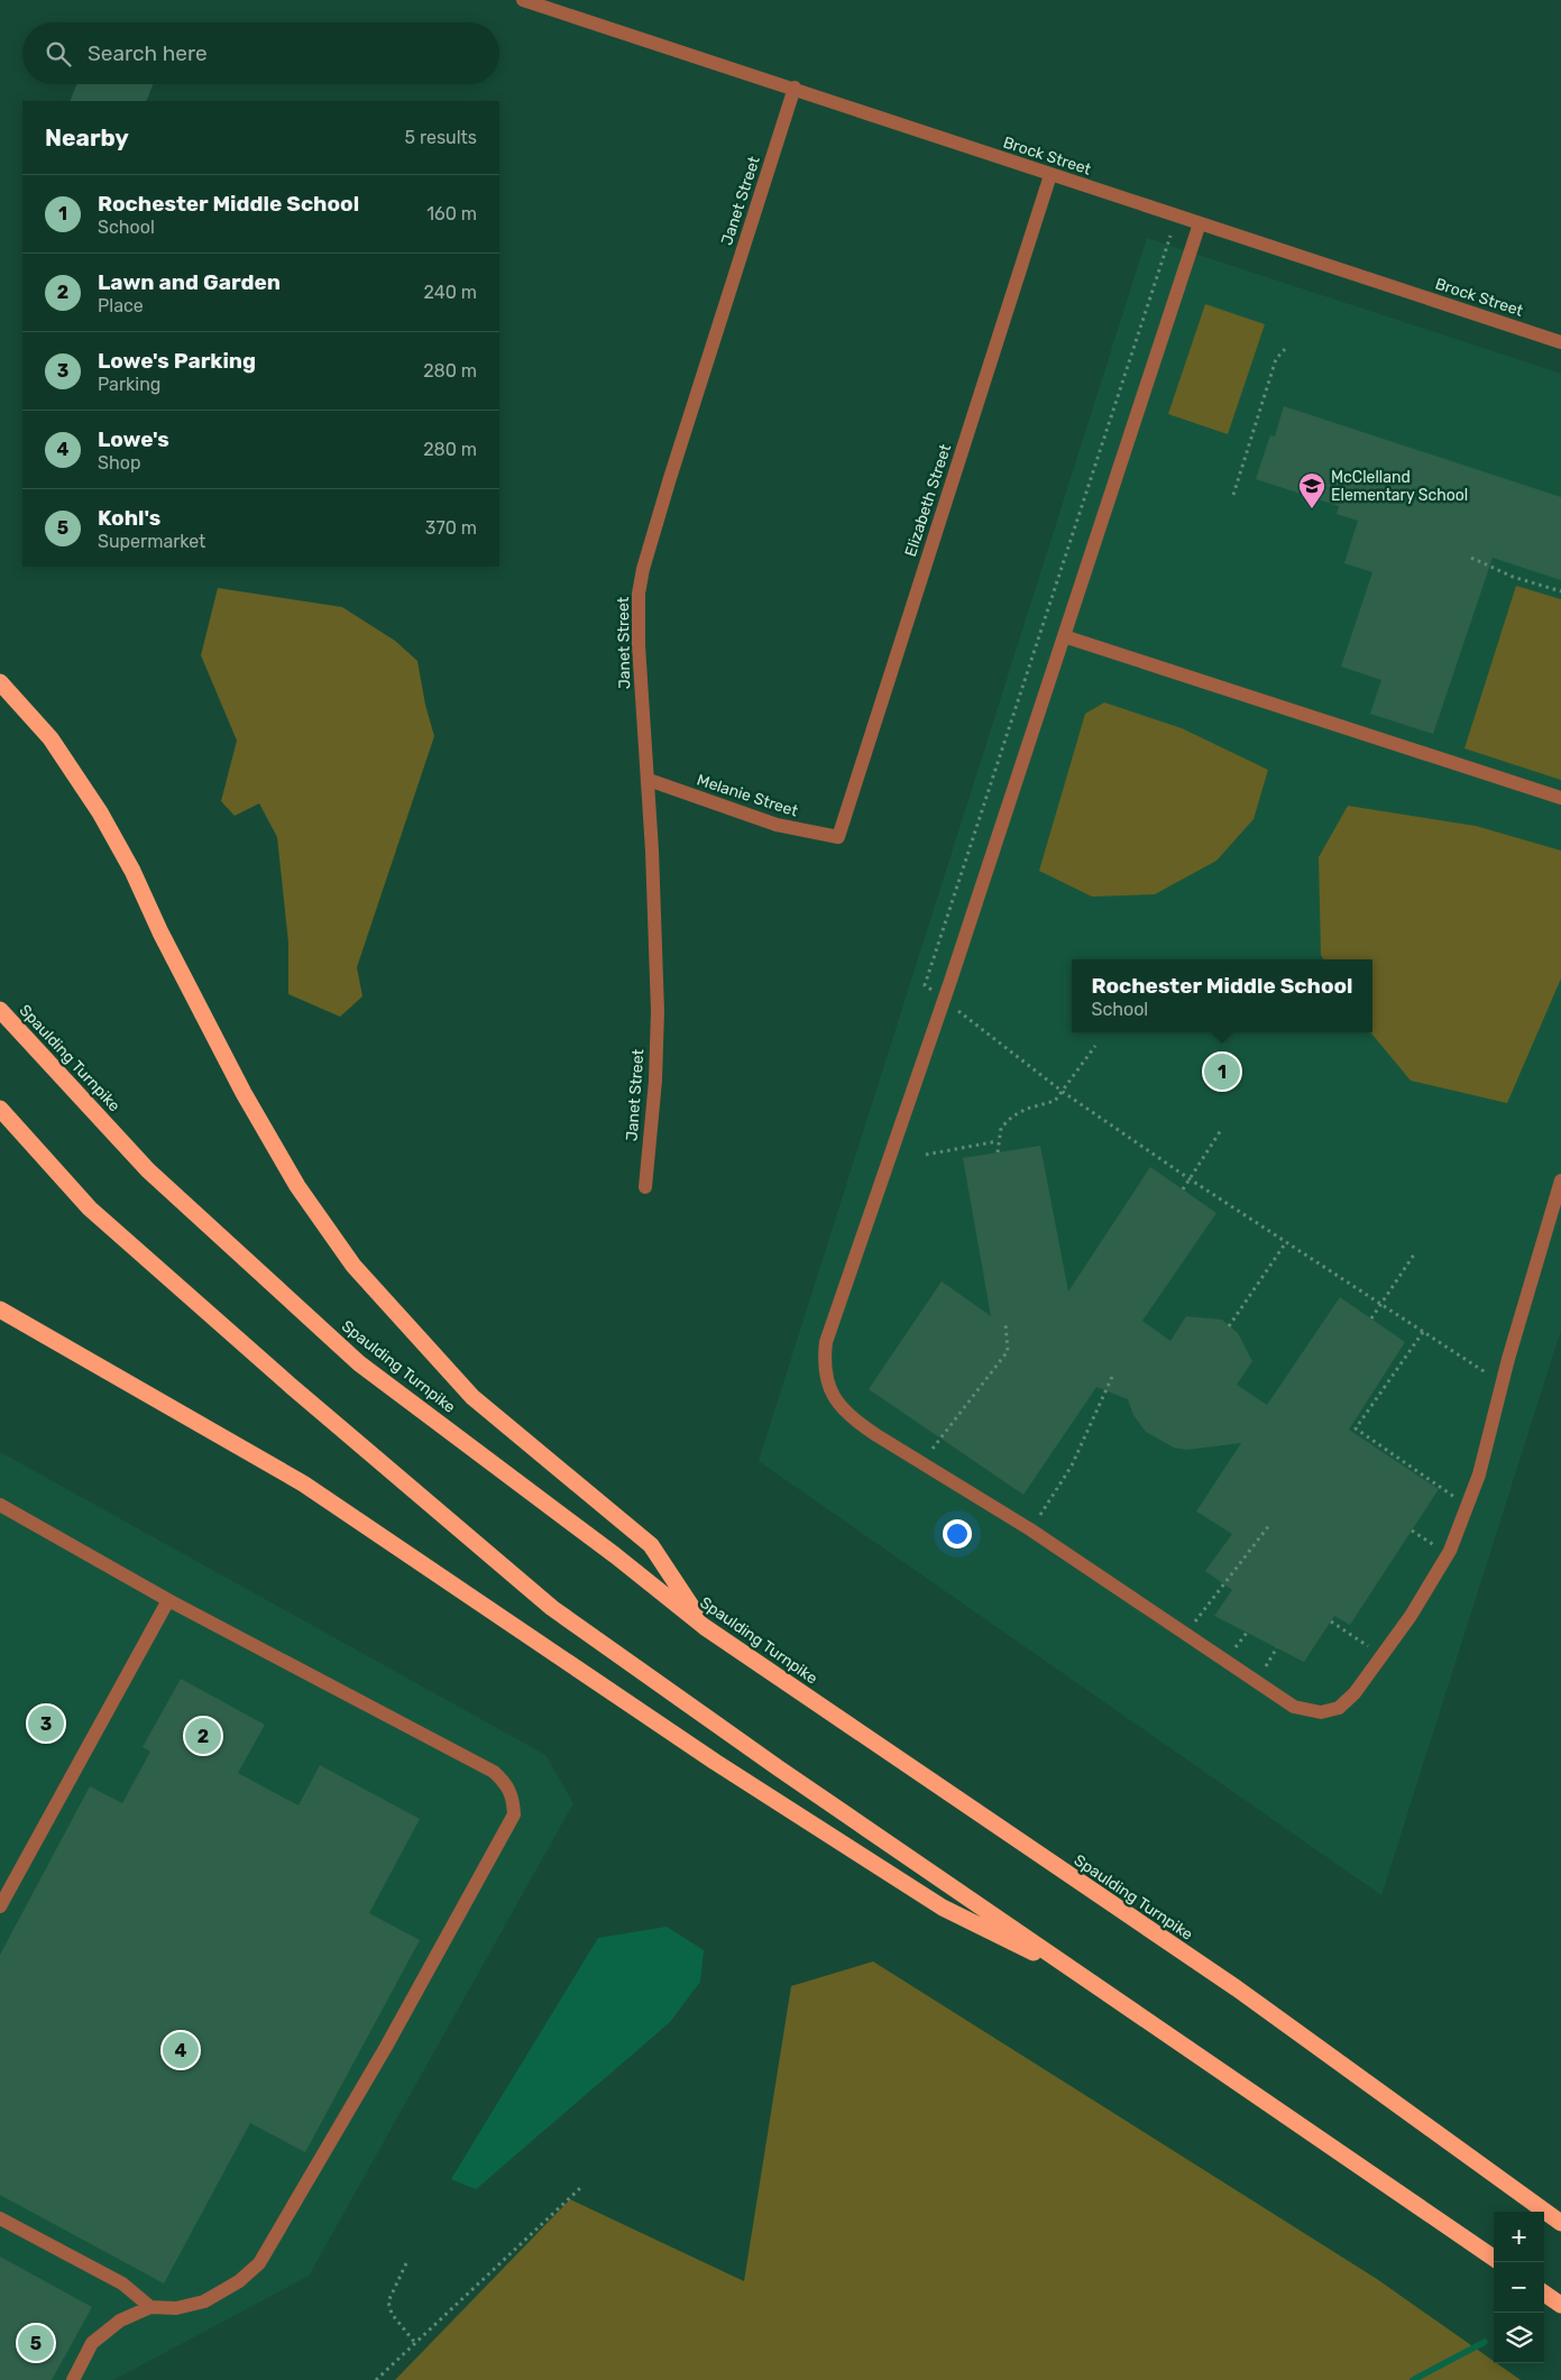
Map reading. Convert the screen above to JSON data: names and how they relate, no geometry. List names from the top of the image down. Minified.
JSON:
{"streets":{"highway":["Spaulding Turnpike"],"street":["Brock Street","Janet Street","Elizabeth Street","Melanie Street"]},"crossings":[["Brock Street","Janet Street"],["Brock Street","Elizabeth Street"],["Janet Street","Melanie Street"],["Elizabeth Street","Melanie Street"]],"places":{"school or university":["McClelland Elementary School"]},"page":{"search":"Search here","heading":["Nearby","5 results"],"list":[{"mark":"1","name":"Rochester Middle School","note":"School","value":"160 m"},{"mark":"2","name":"Lawn and Garden","note":"Place","value":"240 m"},{"mark":"3","name":"Lowe's Parking","note":"Parking","value":"280 m"},{"mark":"4","name":"Lowe's","note":"Shop","value":"280 m"},{"mark":"5","name":"Kohl's","note":"Supermarket","value":"370 m"}],"popup":["Rochester Middle School","School"],"pins":["1","3","2","4","5"],"map_buttons":["+","−"]}}
